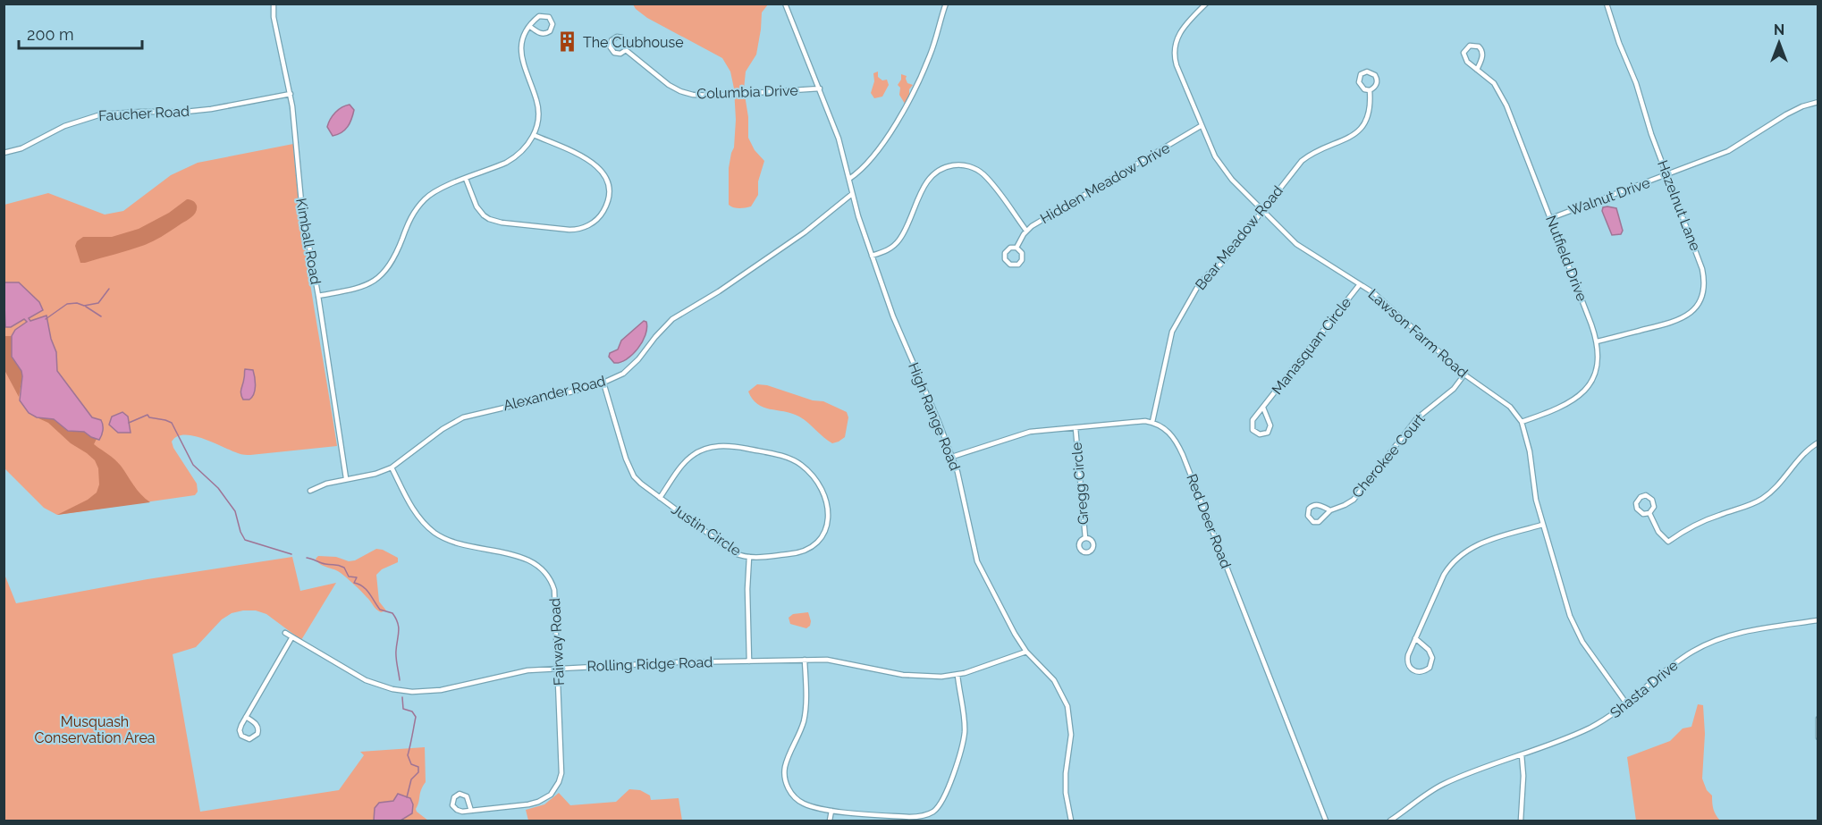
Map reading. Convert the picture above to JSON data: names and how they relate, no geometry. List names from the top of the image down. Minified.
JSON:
{"streets":{"street":["Columbia Drive","Faucher Road","Hidden Meadow Drive","Walnut Drive","Hazelnut Lane","Bear Meadow Road","Kimball Road","Nutfield Drive","Lawson Farm Road","Manasquan Circle","Alexander Road","High Range Road","Cherokee Court","Gregg Circle","Red Deer Road","Justin Circle","Fairway Road","Rolling Ridge Road","Shasta Drive"]},"crossings":[["Columbia Drive","High Range Road"],["Faucher Road","Kimball Road"],["Hidden Meadow Drive","Lawson Farm Road"],["Walnut Drive","Hazelnut Lane"],["Walnut Drive","Nutfield Drive"],["Hazelnut Lane","Nutfield Drive"],["Bear Meadow Road","Lawson Farm Road"],["Bear Meadow Road","Red Deer Road"],["Kimball Road","Alexander Road"],["Nutfield Drive","Lawson Farm Road"],["Lawson Farm Road","Manasquan Circle"],["Lawson Farm Road","Cherokee Court"],["Lawson Farm Road","Shasta Drive"],["Alexander Road","High Range Road"],["Alexander Road","Justin Circle"],["Alexander Road","Fairway Road"],["High Range Road","Rolling Ridge Road"],["Fairway Road","Rolling Ridge Road"]],"parks":["Musquash Conservation Area"],"places":{"building":["The Clubhouse"]},"scale_bar":"200 m","north":"top"}
